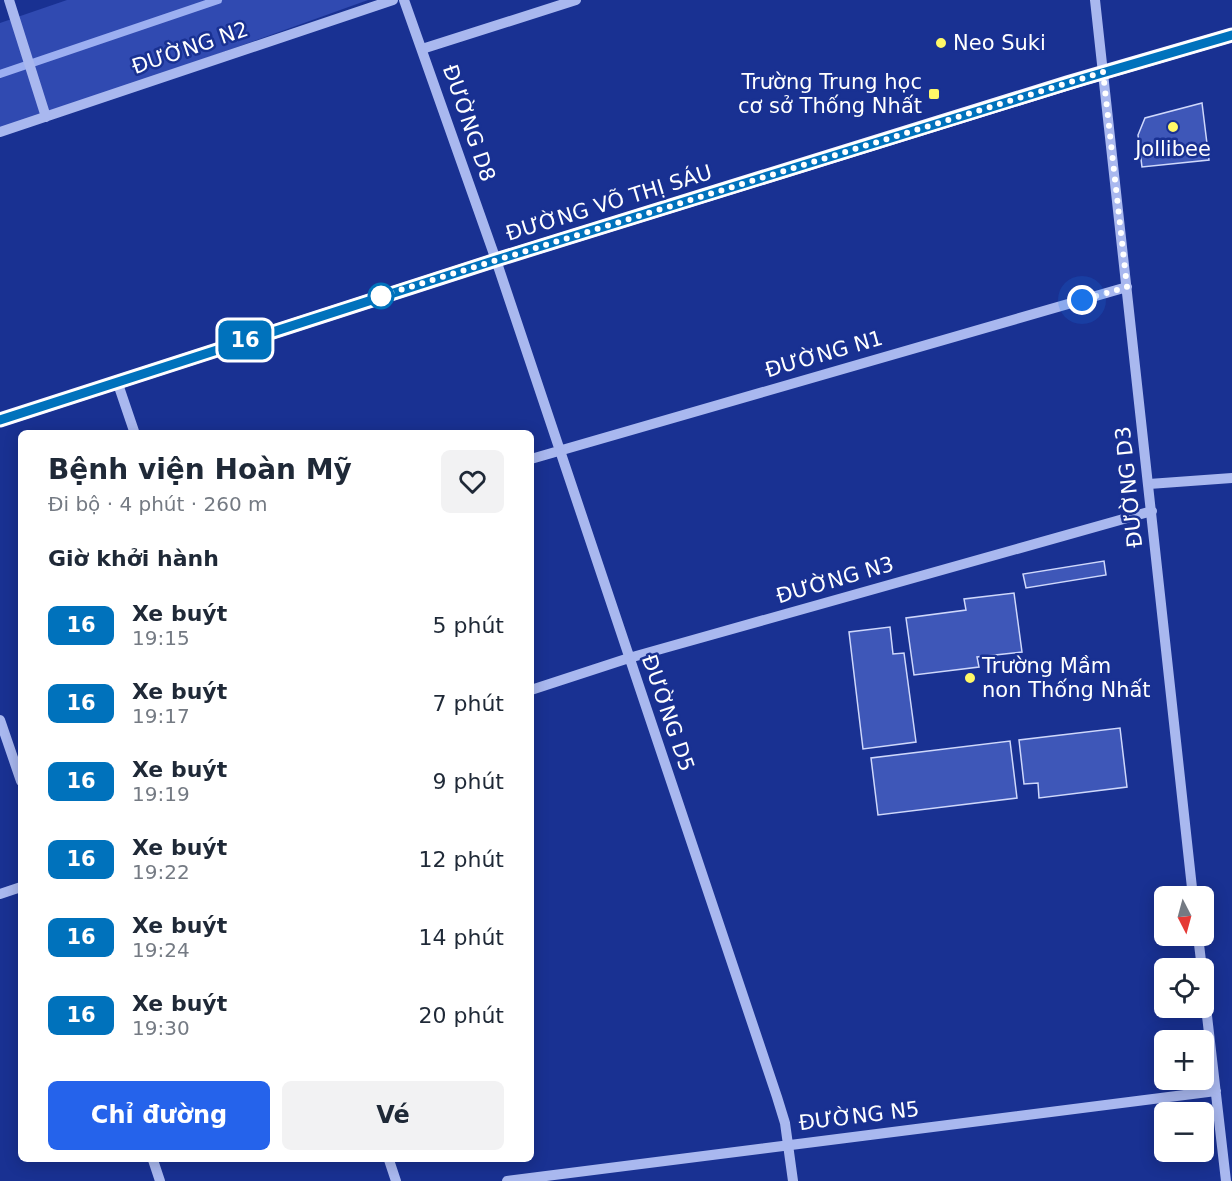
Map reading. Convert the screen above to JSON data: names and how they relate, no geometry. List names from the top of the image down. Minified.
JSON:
{"streets":{"main road":["ĐƯỜNG VÕ THỊ SÁU"],"street":["ĐƯỜNG N2","ĐƯỜNG D8","ĐƯỜNG N1","ĐƯỜNG D3","ĐƯỜNG N3","ĐƯỜNG D5","ĐƯỜNG N5"]},"crossings":[["ĐƯỜNG D8","ĐƯỜNG VÕ THỊ SÁU"],["ĐƯỜNG D8","ĐƯỜNG D5"],["ĐƯỜNG VÕ THỊ SÁU","ĐƯỜNG D3"],["ĐƯỜNG VÕ THỊ SÁU","ĐƯỜNG D5"],["ĐƯỜNG N1","ĐƯỜNG D3"],["ĐƯỜNG N1","ĐƯỜNG D5"],["ĐƯỜNG D3","ĐƯỜNG N3"],["ĐƯỜNG N3","ĐƯỜNG D5"],["ĐƯỜNG D5","ĐƯỜNG N5"]],"places":{"other":["Neo Suki","Jollibee","Trường Mầm non Thống Nhất"],"transit":["Trường Trung học cơ sở Thống Nhất"]},"lines":["bus line 16"],"north":"bottom","page":{"on_map":"16","heading":[["Bệnh viện Hoàn Mỹ","Đi bộ · 4 phút · 260 m"],"Giờ khởi hành"],"list":[{"mark":"16","name":"Xe buýt","note":"19:15","value":"5 phút"},{"mark":"16","name":"Xe buýt","note":"19:17","value":"7 phút"},{"mark":"16","name":"Xe buýt","note":"19:19","value":"9 phút"},{"mark":"16","name":"Xe buýt","note":"19:22","value":"12 phút"},{"mark":"16","name":"Xe buýt","note":"19:24","value":"14 phút"},{"mark":"16","name":"Xe buýt","note":"19:30","value":"20 phút"}],"map_buttons":["+","−"],"buttons":["Chỉ đường","Vé"]}}
